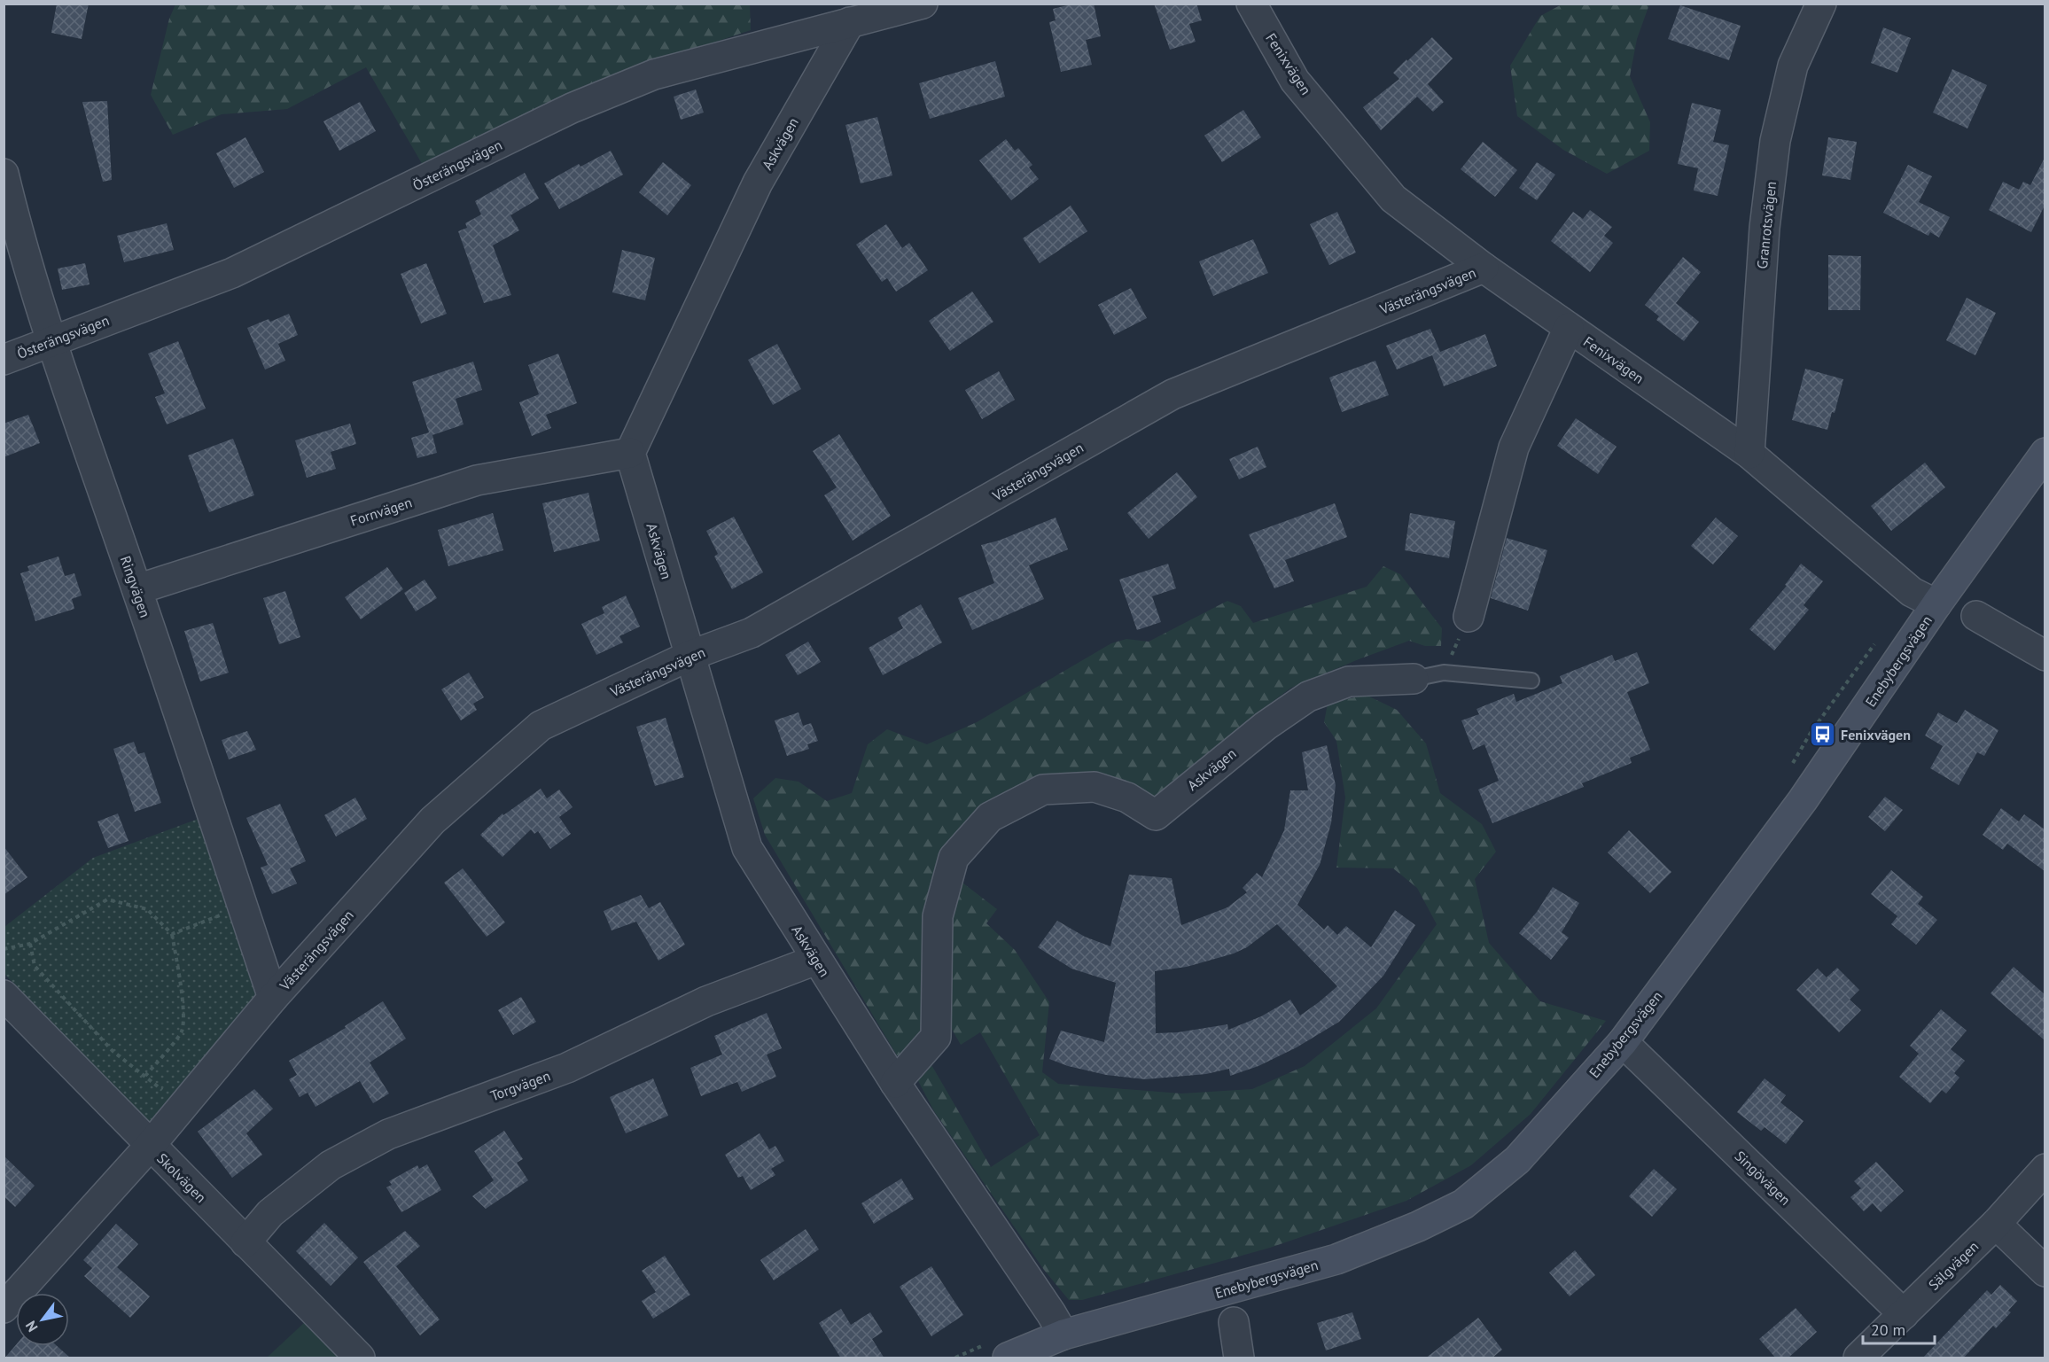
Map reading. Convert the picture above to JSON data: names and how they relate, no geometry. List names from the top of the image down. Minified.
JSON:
{"streets":{"main road":["Enebybergsvägen"],"street":["Fenixvägen","Askvägen","Österängsvägen","Granrotsvägen","Västerängsvägen","Fornvägen","Ringvägen","Torgvägen","Skolvägen","Singövägen","Sälgvägen"]},"crossings":[["Fenixvägen","Granrotsvägen"],["Fenixvägen","Västerängsvägen"],["Fenixvägen","Enebybergsvägen"],["Askvägen","Österängsvägen"],["Askvägen","Västerängsvägen"],["Askvägen","Fornvägen"],["Askvägen","Enebybergsvägen"],["Askvägen","Torgvägen"],["Österängsvägen","Ringvägen"],["Västerängsvägen","Ringvägen"],["Västerängsvägen","Skolvägen"],["Fornvägen","Ringvägen"],["Enebybergsvägen","Singövägen"],["Torgvägen","Skolvägen"],["Singövägen","Sälgvägen"]],"places":{"bus stop":["Fenixvägen"]},"scale_bar":"20 m","north":"bottom left"}
